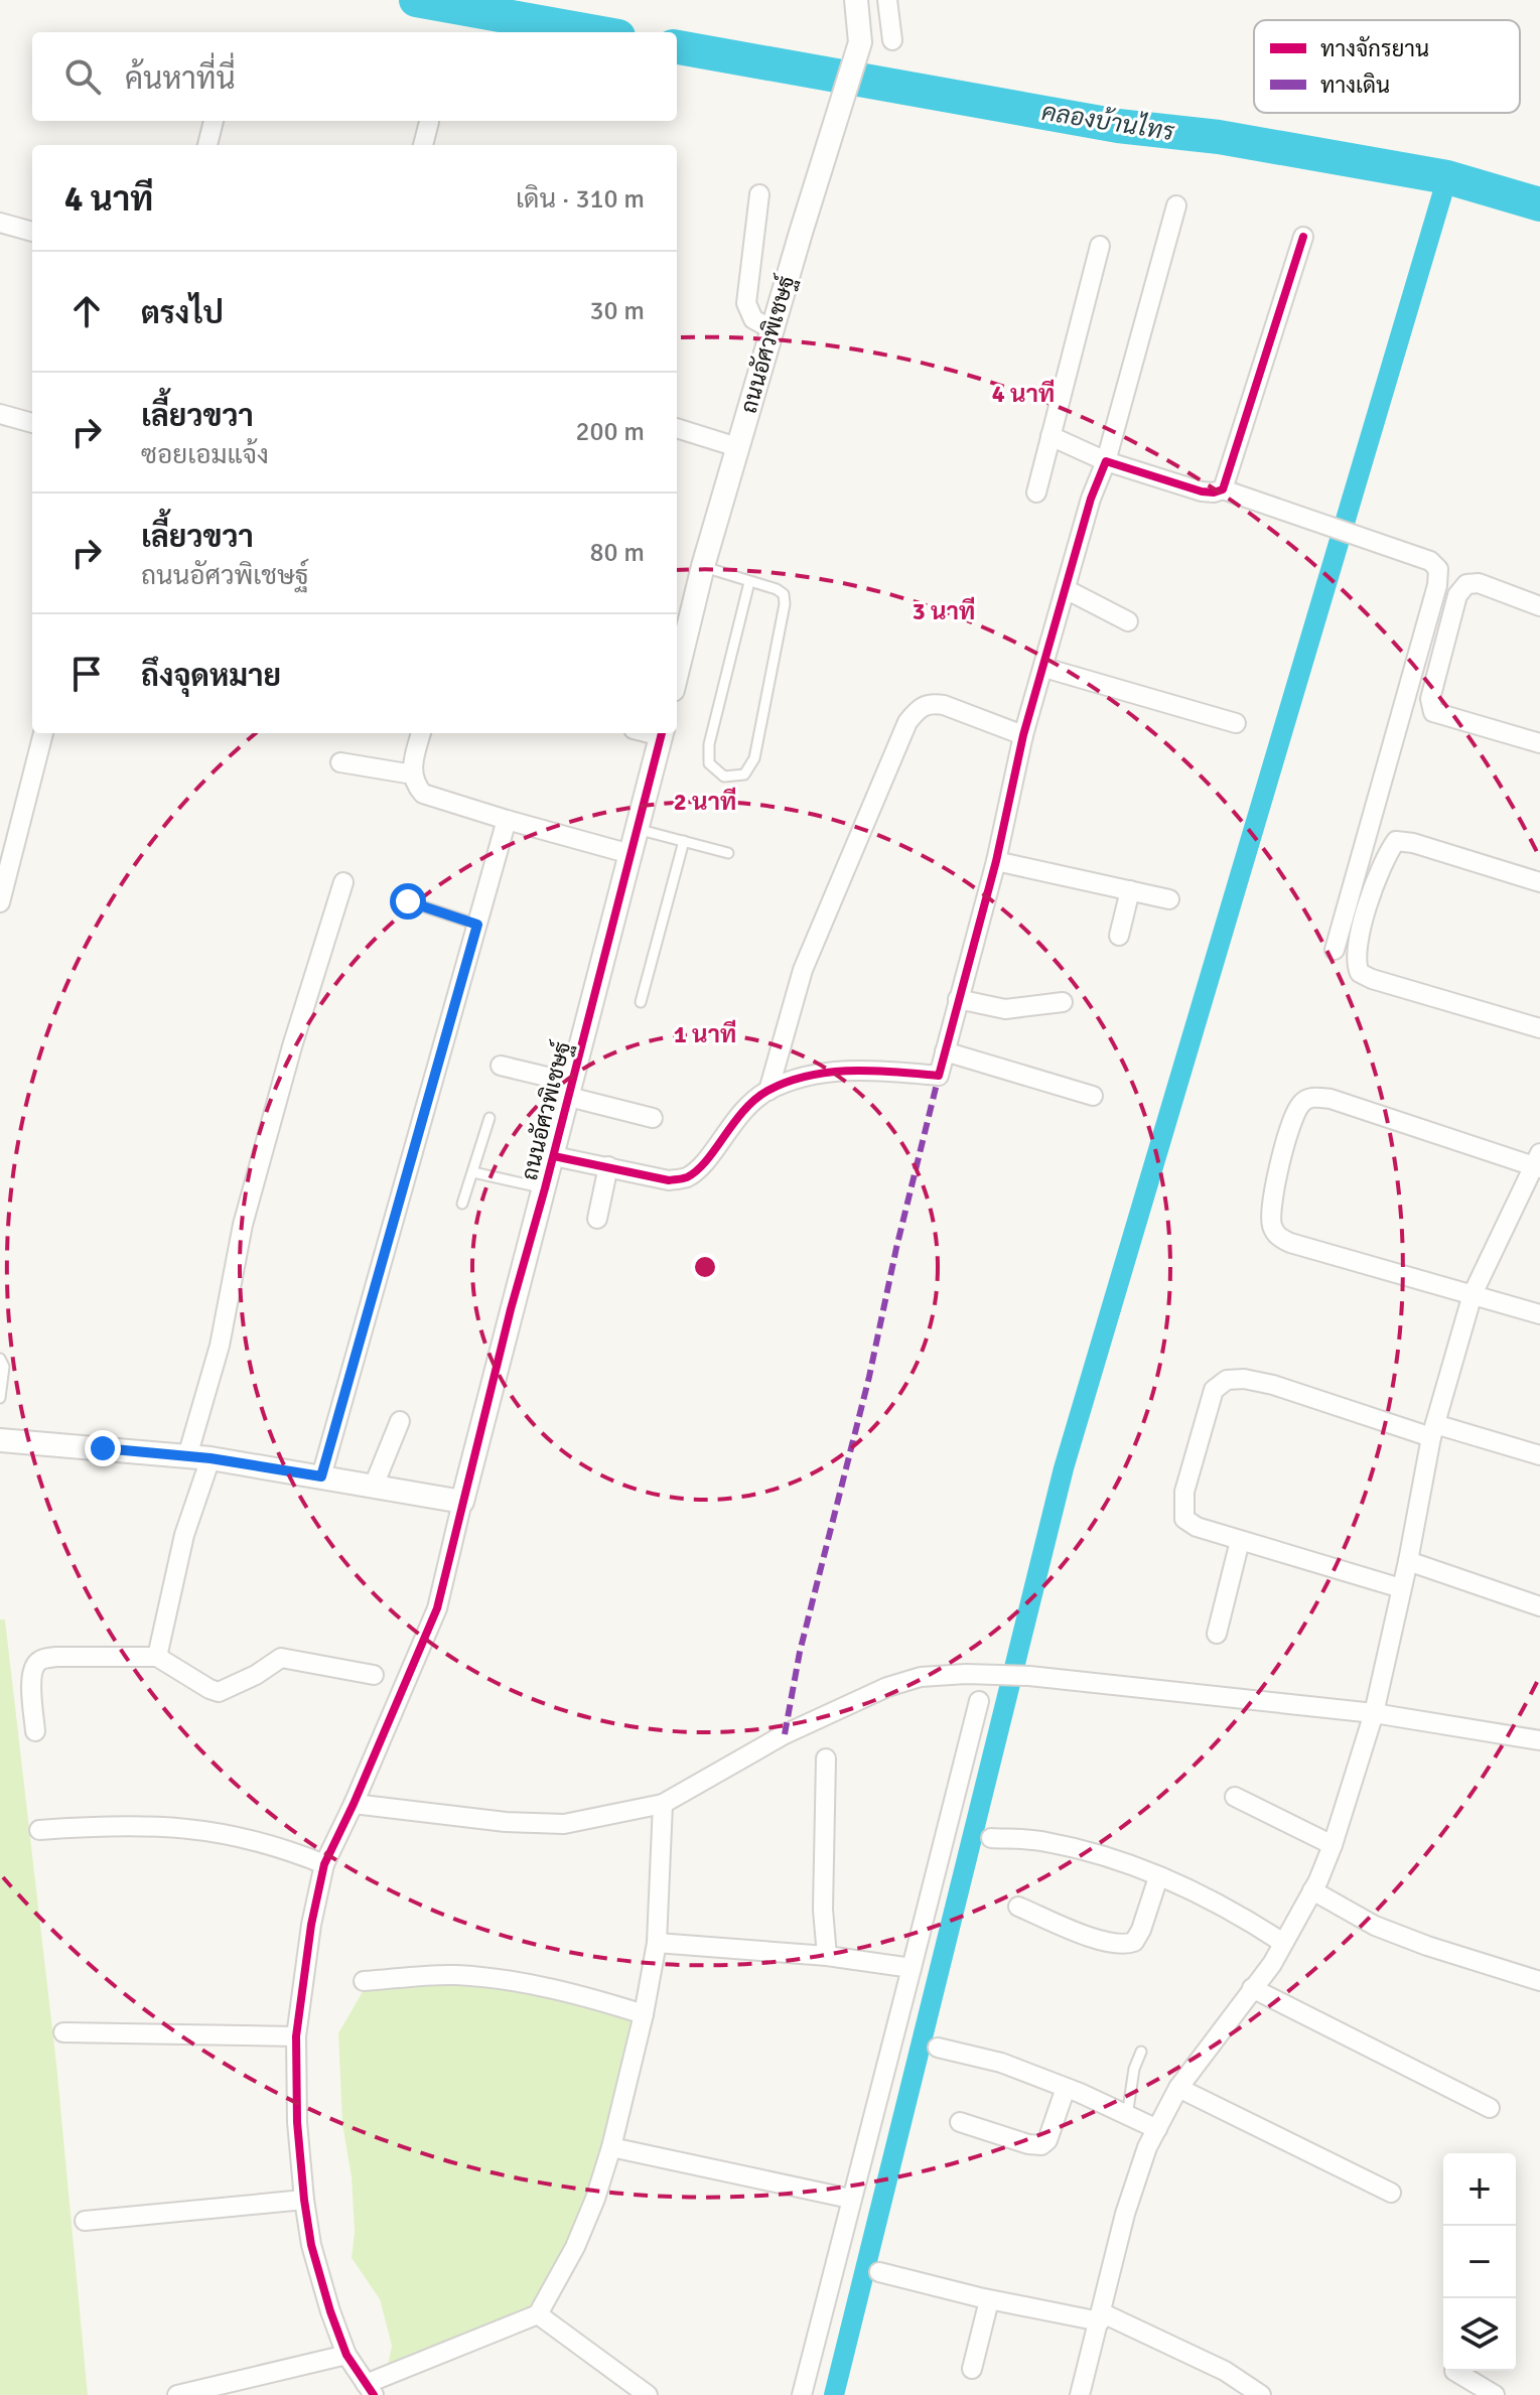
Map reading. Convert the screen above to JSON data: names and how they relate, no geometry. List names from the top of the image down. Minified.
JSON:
{"streets":{"street":["ถนนอัศวพิเชษฐ์"]},"water":["คลองบ้านไทร"],"legend":["ทางจักรยาน","ทางเดิน"],"page":{"search":"ค้นหาที่นี่","heading":["4 นาที","เดิน · 310 m"],"list":[["ตรงไป","30 m"],["เลี้ยวขวา","ซอยเอมแจ้ง","200 m"],["เลี้ยวขวา","ถนนอัศวพิเชษฐ์","80 m"],"ถึงจุดหมาย"],"map_buttons":["+","−"]},"rings":["4 นาที","3 นาที","2 นาที","1 นาที"]}
